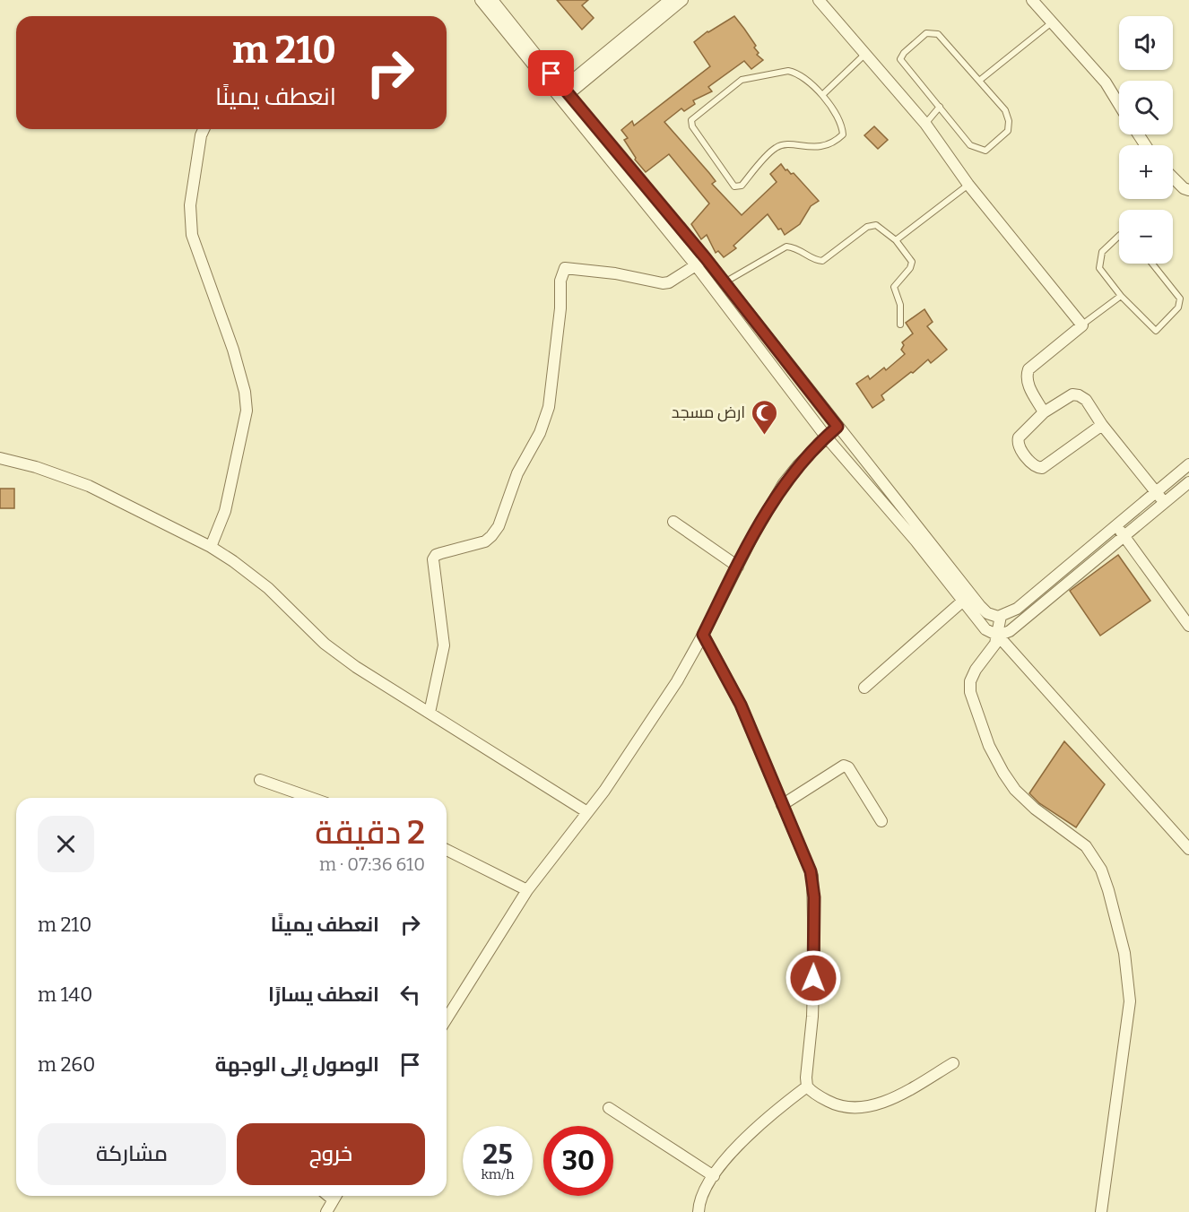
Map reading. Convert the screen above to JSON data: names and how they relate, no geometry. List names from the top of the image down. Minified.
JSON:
{"places":{"mosque":["ارض مسجد"]},"page":{"map_buttons":["+","−"],"turn":["210 m","انعطف يمينًا"],"heading":["2 دقيقة","610 m · 07:36"],"list":[{"name":"انعطف يمينًا","value":"210 m"},{"name":"انعطف يسارًا","value":"140 m"},{"name":"الوصول إلى الوجهة","value":"260 m"}],"buttons":["خروج","مشاركة"],"speed":"25 km/h","limit":"30"}}
